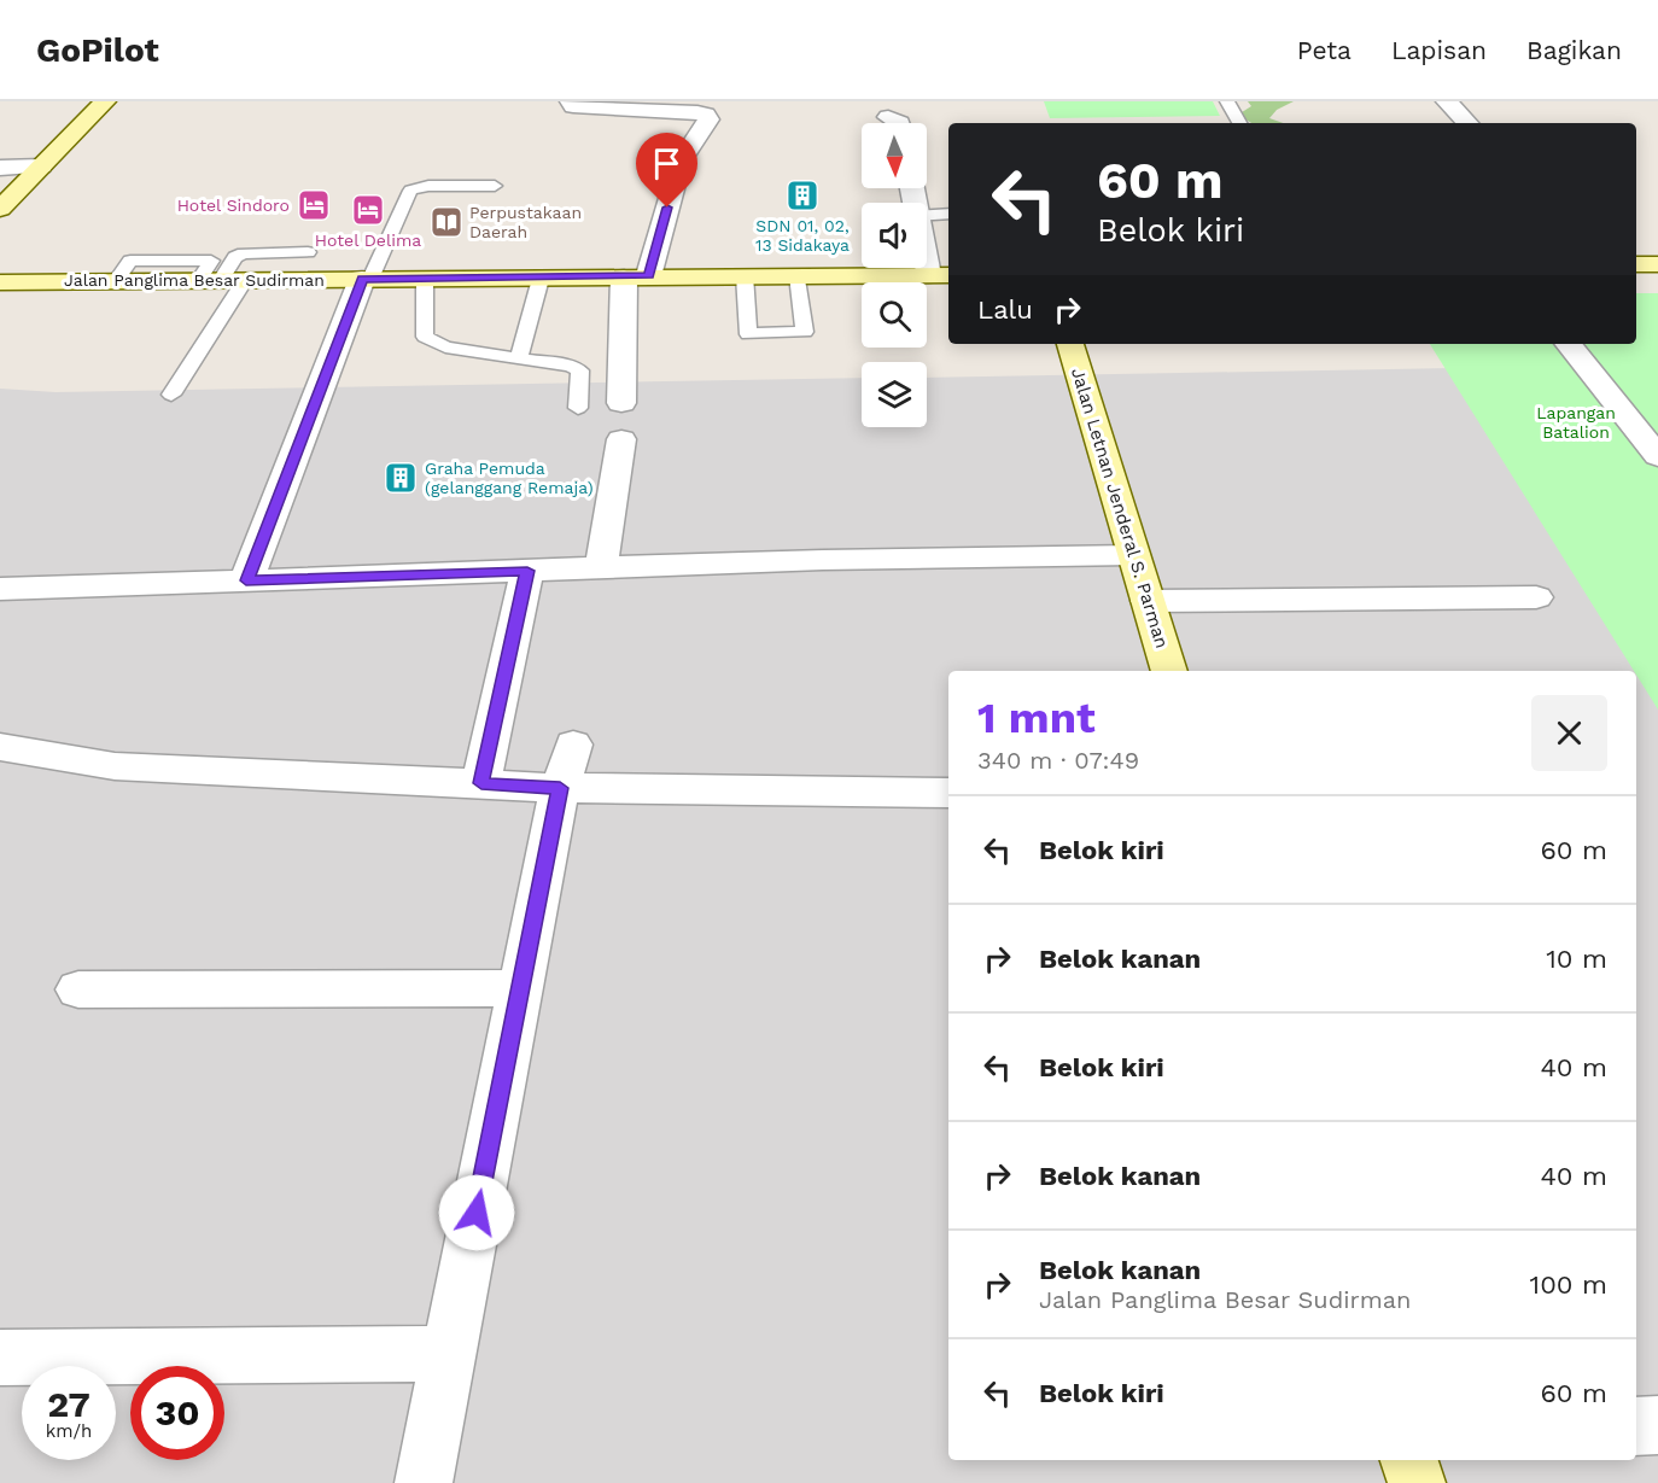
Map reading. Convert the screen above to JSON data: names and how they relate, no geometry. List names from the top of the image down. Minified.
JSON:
{"streets":{"main road":["Jalan Panglima Besar Sudirman","Jalan Letnan Jenderal S. Parman"]},"parks":["Lapangan Batalion"],"places":{"building":["SDN 01, 02, 13 Sidakaya","Graha Pemuda (gelanggang Remaja)"],"hotel":["Hotel Sindoro","Hotel Delima"],"library":["Perpustakaan Daerah"]},"north":"bottom","page":{"header":"GoPilot","nav":["Peta","Lapisan","Bagikan"],"turn":["60 m","Belok kiri"],"then":"Lalu","heading":["1 mnt","340 m · 07:49"],"list":[{"name":"Belok kiri","value":"60 m"},{"name":"Belok kanan","value":"10 m"},{"name":"Belok kiri","value":"40 m"},{"name":"Belok kanan","value":"40 m"},{"name":"Belok kanan","note":"Jalan Panglima Besar Sudirman","value":"100 m"},{"name":"Belok kiri","value":"60 m"}],"speed":"27 km/h","limit":"30"}}
